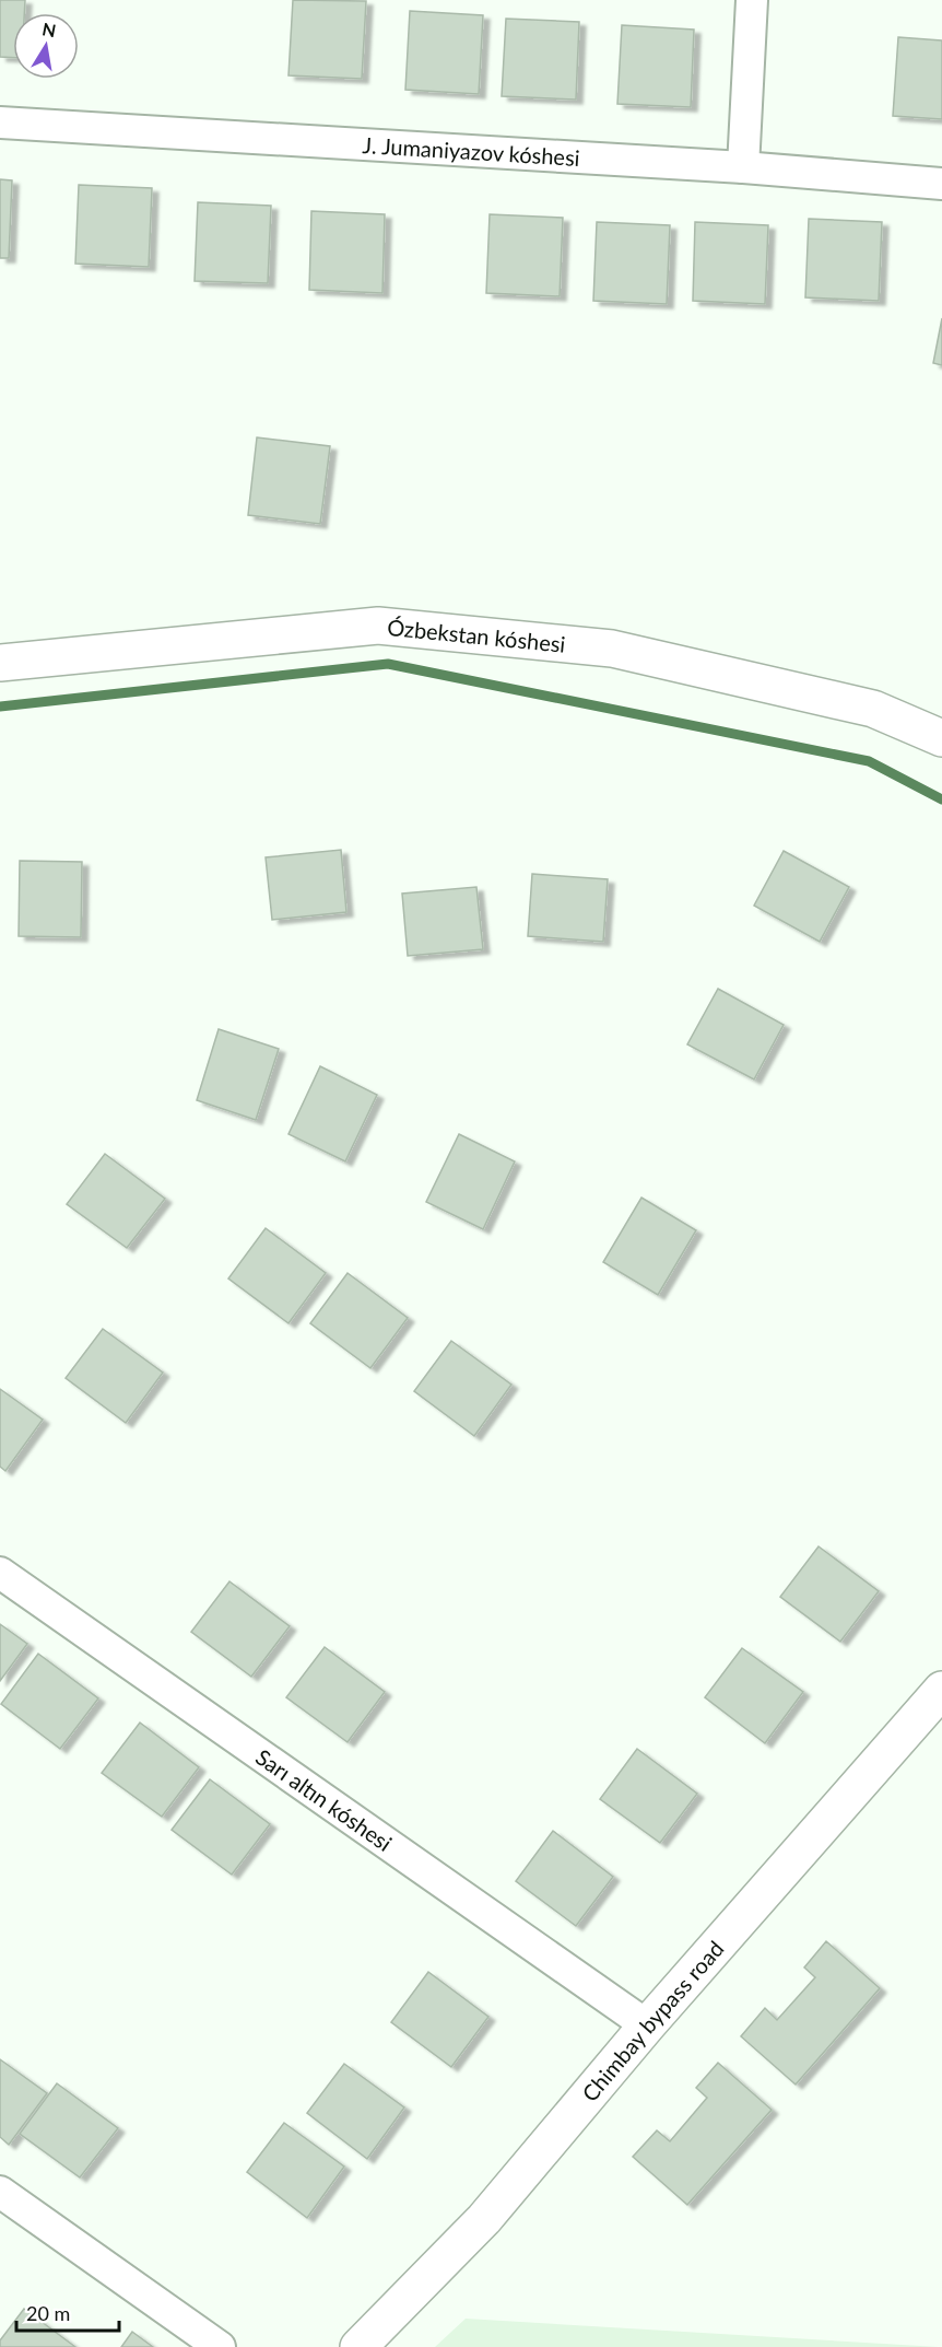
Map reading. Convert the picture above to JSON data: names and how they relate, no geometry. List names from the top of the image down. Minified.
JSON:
{"streets":{"street":["J. Jumaniyazov kóshesi","Ózbekstan kóshesi","Sarı altın kóshesi","Chimbay bypass road"]},"crossings":[["Sarı altın kóshesi","Chimbay bypass road"]],"scale_bar":"20 m","north":"top"}
